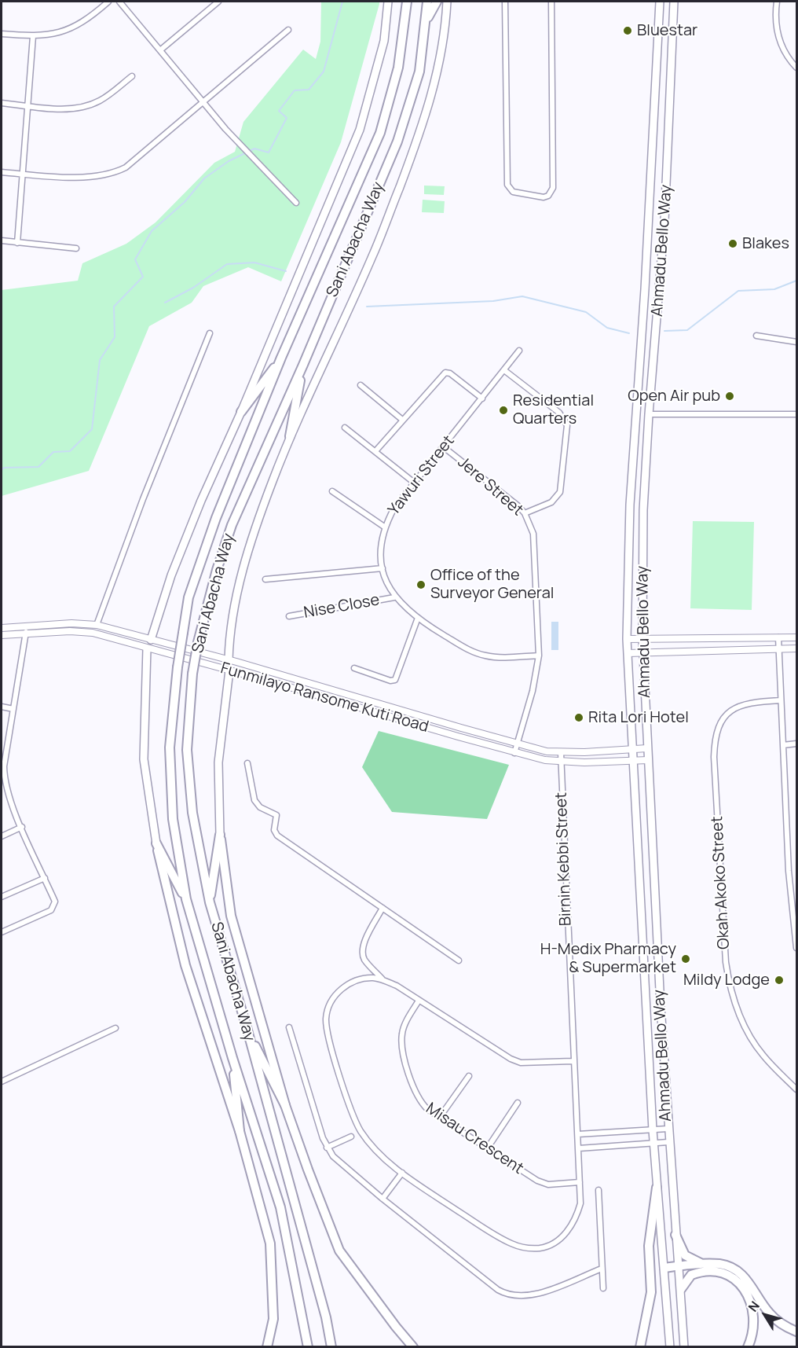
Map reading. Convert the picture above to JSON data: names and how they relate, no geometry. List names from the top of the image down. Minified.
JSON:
{"streets":{"highway":["Sani Abacha Way"],"main road":["Ahmadu Bello Way"],"street":["Yawuri Street","Jere Street","Nise Close","Funmilayo Ransome Kuti Road","Birnin Kebbi Street","Okah Akoko Street","Misau Crescent"]},"crossings":[["Sani Abacha Way","Funmilayo Ransome Kuti Road"],["Ahmadu Bello Way","Funmilayo Ransome Kuti Road"],["Yawuri Street","Jere Street"],["Yawuri Street","Nise Close"],["Jere Street","Funmilayo Ransome Kuti Road"],["Funmilayo Ransome Kuti Road","Birnin Kebbi Street"],["Birnin Kebbi Street","Misau Crescent"]],"places":["Bluestar","Blakes","Open Air pub","Residential Quarters","Office of the Surveyor General","Rita Lori Hotel","H-Medix Pharmacy & Supermarket","Mildy Lodge"],"north":"top left"}
